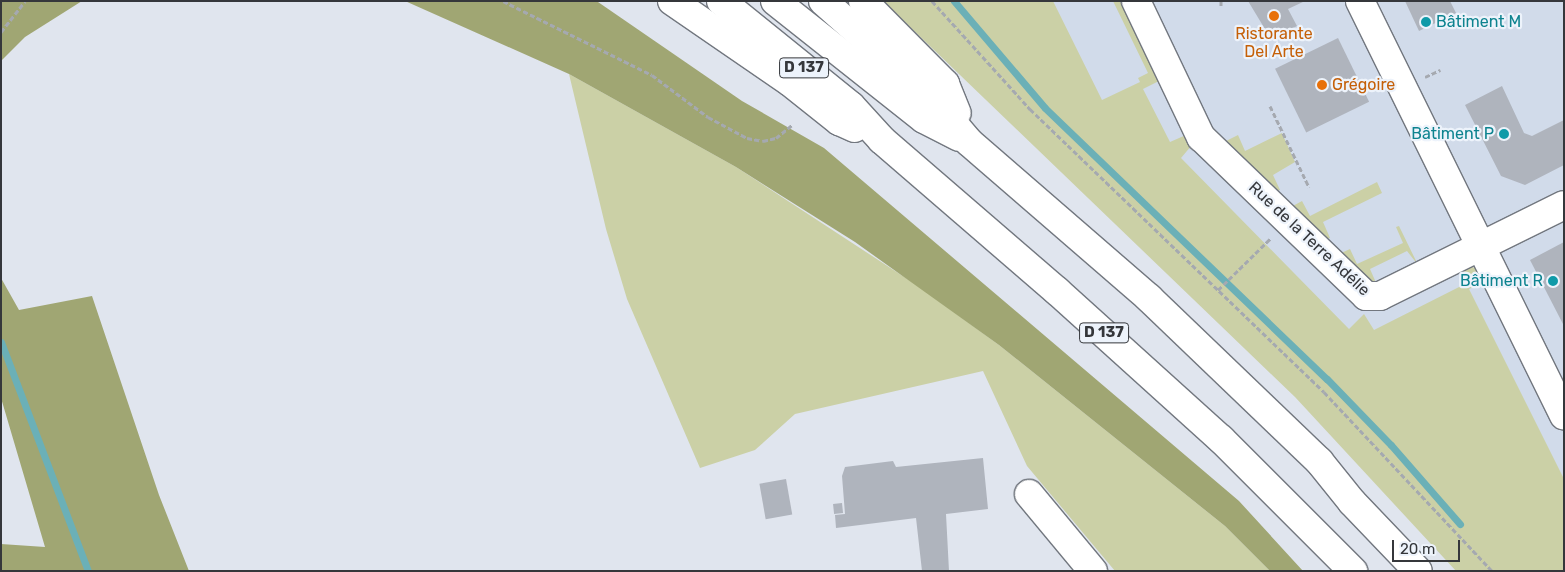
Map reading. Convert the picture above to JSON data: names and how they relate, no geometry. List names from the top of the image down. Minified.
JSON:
{"streets":{"main road":["D 137","Rue de la Terre Adélie"]},"places":["Ristorante Del Arte","Bâtiment M","Grégoire","Bâtiment P","Bâtiment R"],"scale_bar":"20 m"}
